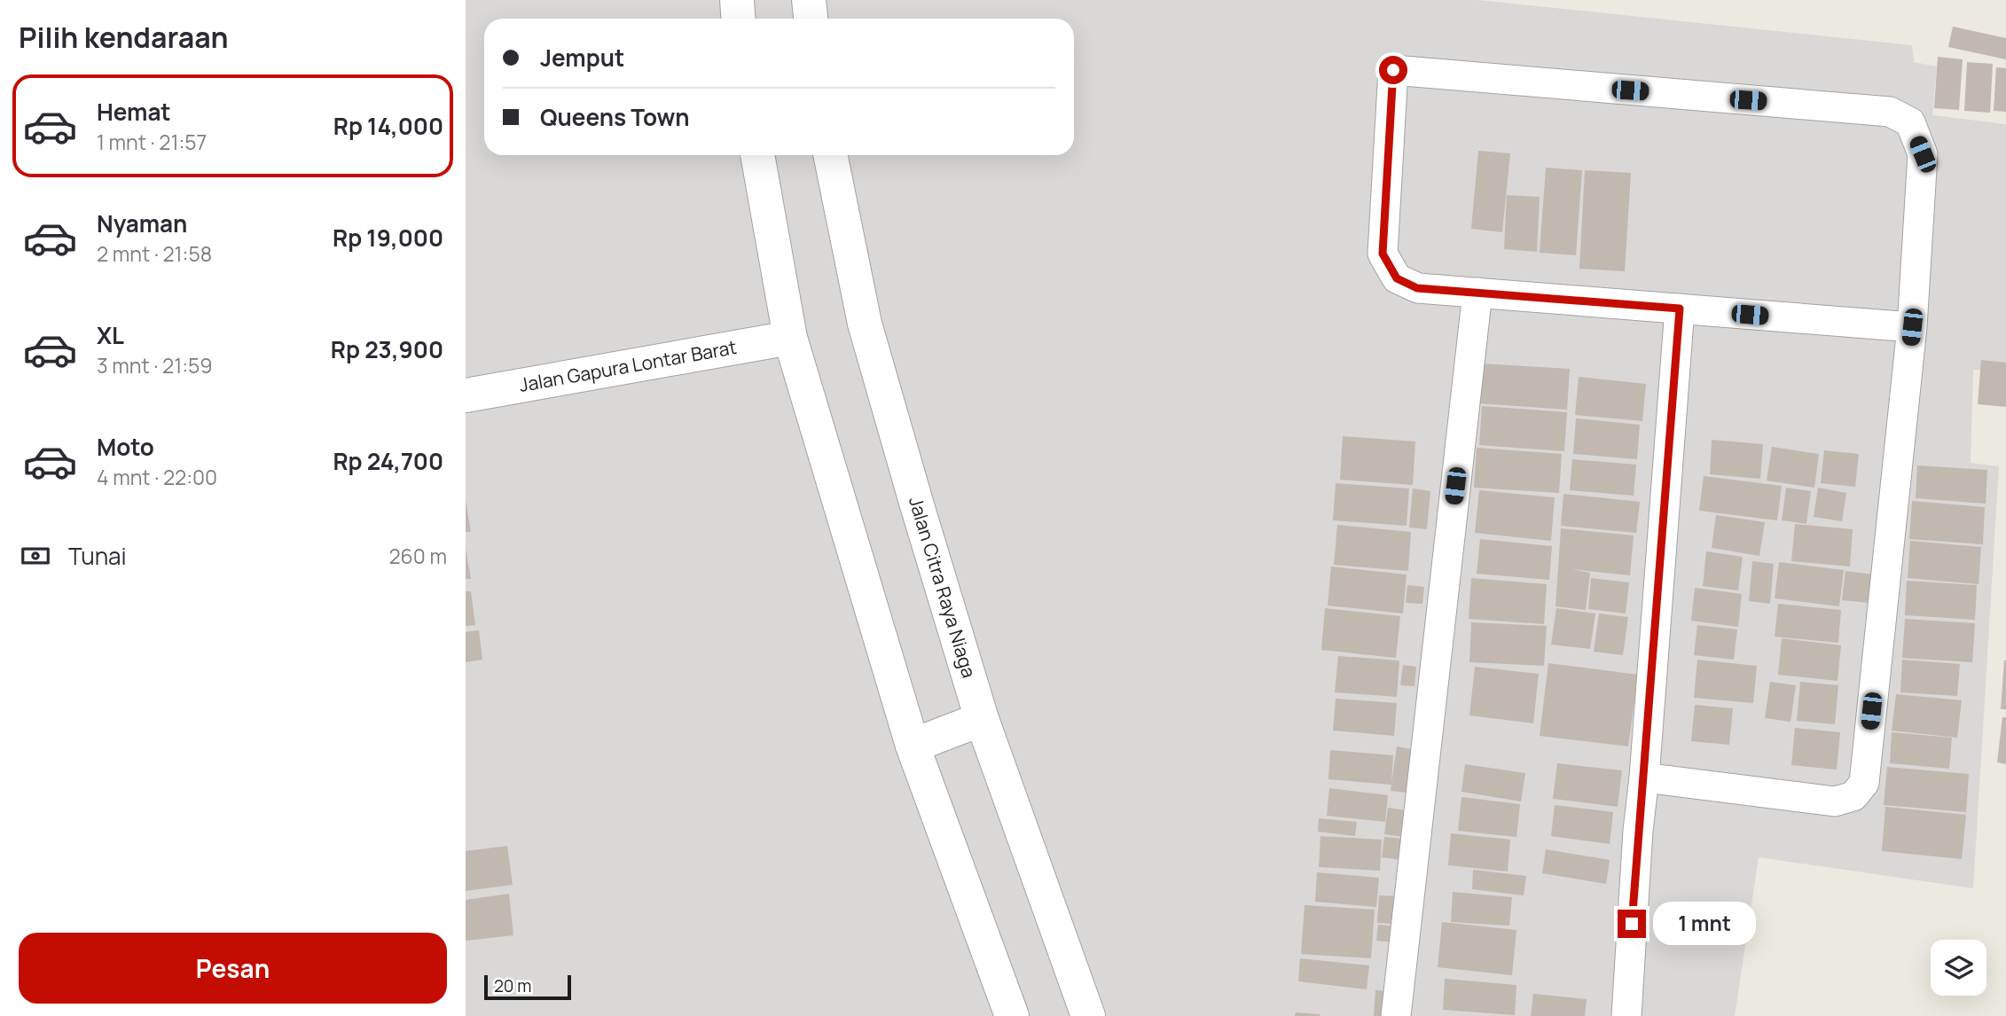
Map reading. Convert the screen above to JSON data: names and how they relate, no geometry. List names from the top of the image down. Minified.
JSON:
{"streets":{"street":["Jalan Gapura Lontar Barat","Jalan Citra Raya Niaga"]},"scale_bar":"20 m","page":{"heading":"Pilih kendaraan","banner":["Jemput","Queens Town"],"list":[{"name":"Hemat","note":"1 mnt · 21:57","value":"Rp 14,000"},{"name":"Nyaman","note":"2 mnt · 21:58","value":"Rp 19,000"},{"name":"XL","note":"3 mnt · 21:59","value":"Rp 23,900"},{"name":"Moto","note":"4 mnt · 22:00","value":"Rp 24,700"}],"pay":["Tunai","260 m"],"bubble":"1 mnt","buttons":"Pesan","scale":"20 m"}}
